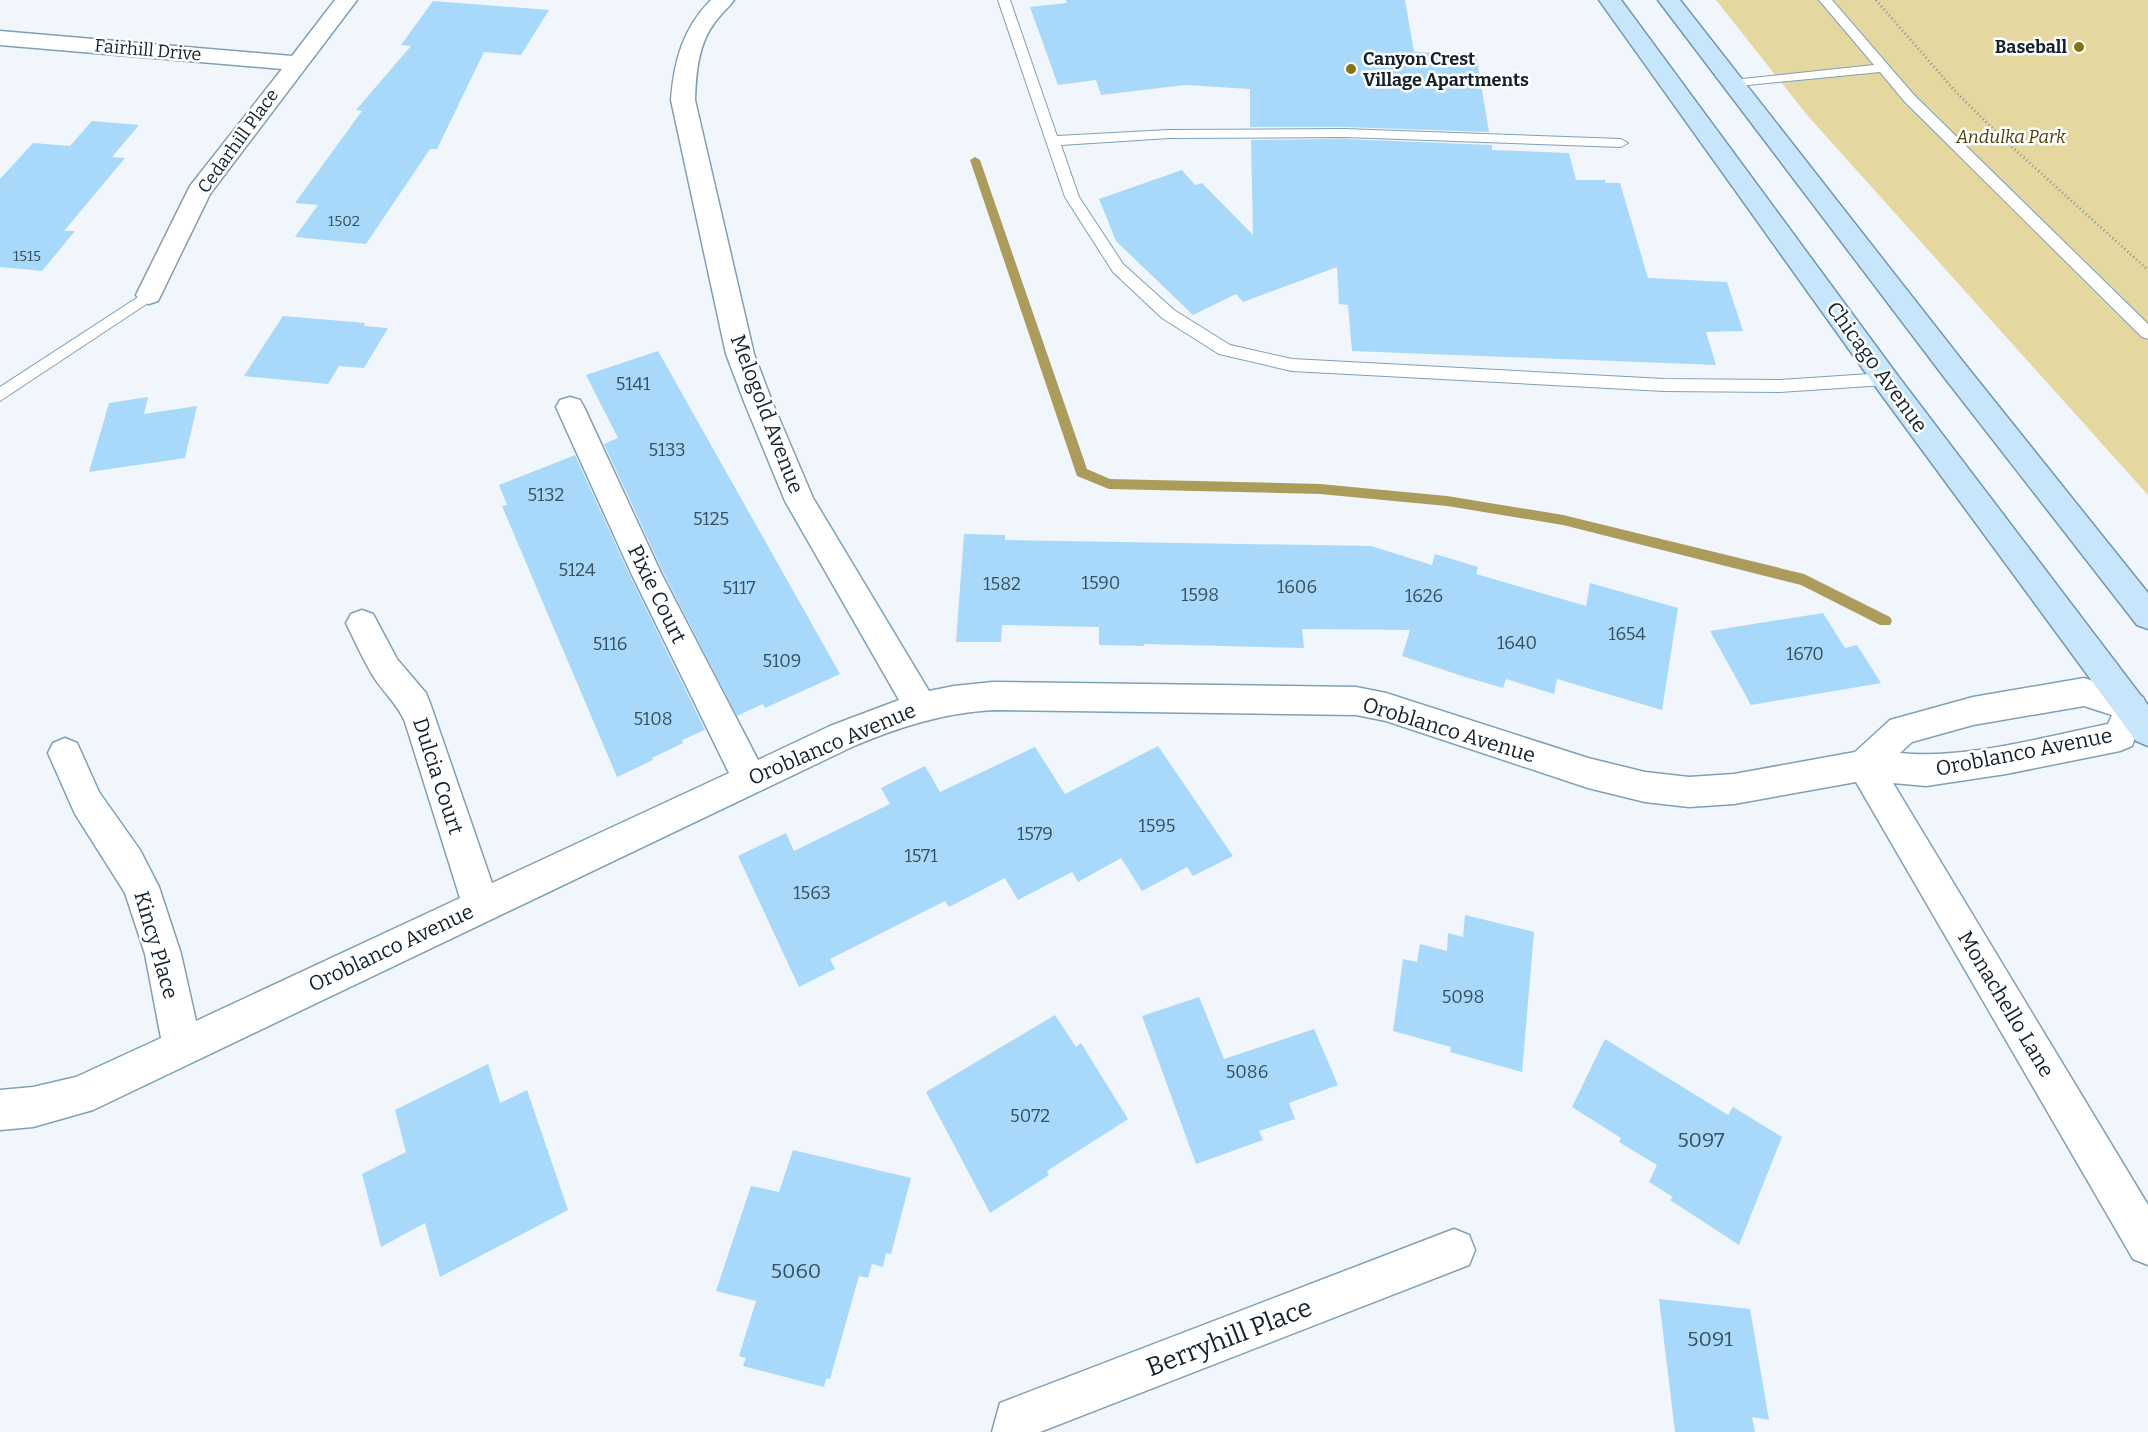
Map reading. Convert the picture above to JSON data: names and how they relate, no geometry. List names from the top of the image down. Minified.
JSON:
{"streets":{"main road":["Chicago Avenue"],"street":["Fairhill Drive","Cedarhill Place","Melogold Avenue","Pixie Court","Oroblanco Avenue","Dulcia Court","Kincy Place","Monachello Lane","Berryhill Place"]},"crossings":[["Fairhill Drive","Cedarhill Place"],["Chicago Avenue","Oroblanco Avenue"],["Melogold Avenue","Oroblanco Avenue"],["Pixie Court","Oroblanco Avenue"],["Oroblanco Avenue","Dulcia Court"],["Oroblanco Avenue","Kincy Place"],["Oroblanco Avenue","Monachello Lane"]],"parks":["Andulka Park"],"places":["Baseball","Canyon Crest Village Apartments"],"house_numbers":["1502","1515","5141","5133","5132","5125","5124","1590","1582","1606","5117","1598","1626","1654","1640","5116","1670","5109","5108","1595","1579","1571","1563","5098","5086","5072","5097","5060","5091"]}
